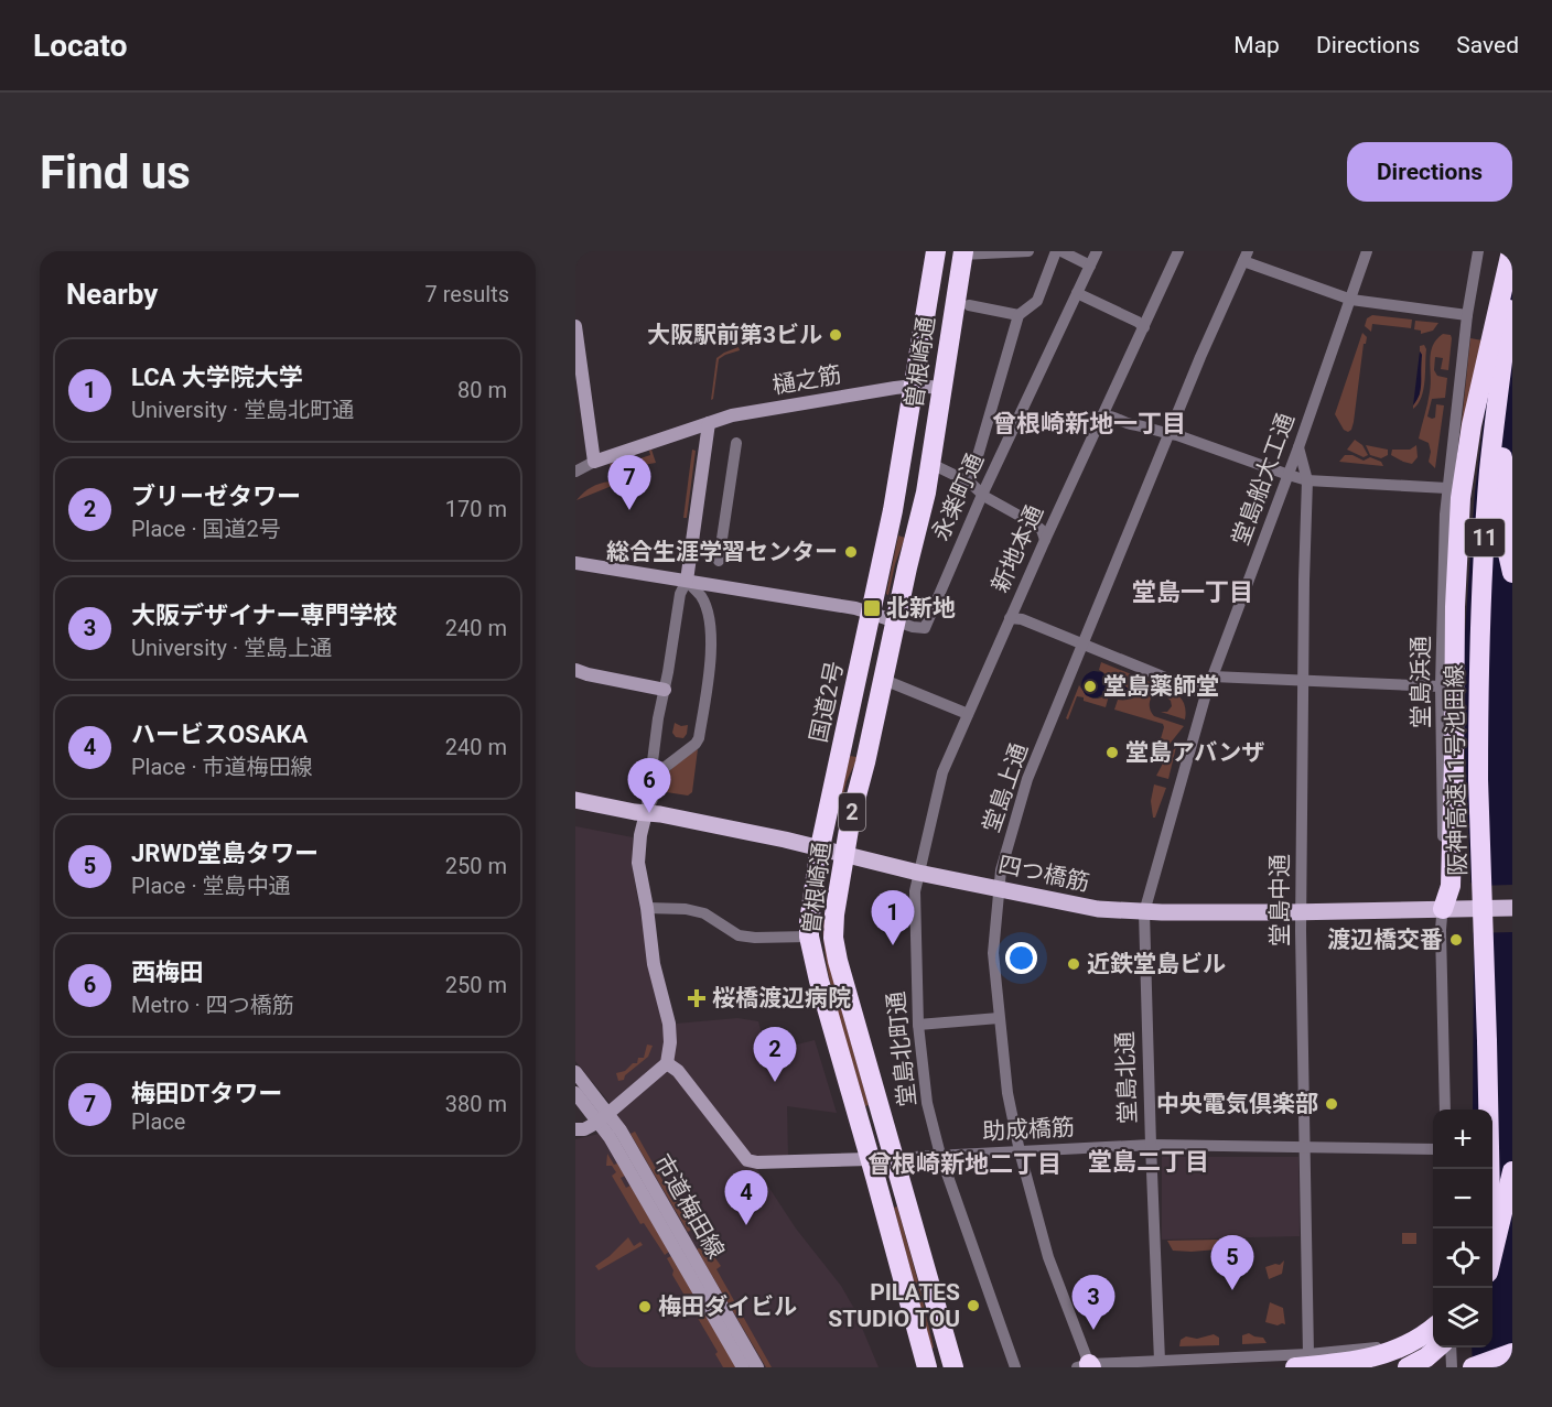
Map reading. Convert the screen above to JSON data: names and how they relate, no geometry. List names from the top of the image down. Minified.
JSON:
{"streets":{"highway":["曽根崎通","11","国道2号","阪神高速11号池田線","2"],"main road":["四つ橋筋"],"street":["樋之筋","堂島船大工通","永楽町通","新地本通","堂島浜通","堂島上通","堂島中通","堂島北町通","堂島北通","助成橋筋","市道梅田線"]},"crossings":[["曽根崎通","樋之筋"],["曽根崎通","永楽町通"],["曽根崎通","四つ橋筋"],["曽根崎通","助成橋筋"],["樋之筋","国道2号"],["堂島船大工通","四つ橋筋"],["堂島船大工通","堂島中通"],["堂島船大工通","堂島北通"],["新地本通","四つ橋筋"],["新地本通","堂島北町通"],["堂島浜通","四つ橋筋"],["国道2号","2"],["国道2号","四つ橋筋"],["国道2号","助成橋筋"],["堂島上通","四つ橋筋"],["堂島上通","助成橋筋"],["2","助成橋筋"],["四つ橋筋","堂島中通"],["四つ橋筋","堂島北町通"],["四つ橋筋","堂島北通"],["堂島中通","助成橋筋"],["堂島北町通","助成橋筋"],["堂島北通","助成橋筋"]],"districts":["曾根崎新地一丁目","堂島一丁目","堂島二丁目","曾根崎新地二丁目"],"places":{"other":["大阪駅前第3ビル","総合生涯学習センター","堂島薬師堂","堂島アバンザ","渡辺橋交番","近鉄堂島ビル","中央電気倶楽部","PILATES STUDIO TOU","梅田ダイビル"],"transit":["北新地"],"health":["桜橋渡辺病院"]},"page":{"header":"Locato","nav":["Map","Directions","Saved"],"buttons":"Directions","title":"Find us","heading":["Nearby","7 results"],"list":[{"mark":"1","name":"LCA 大学院大学","note":"University · 堂島北町通","value":"80 m"},{"mark":"2","name":"ブリーゼタワー","note":"Place · 国道2号","value":"170 m"},{"mark":"3","name":"大阪デザイナー専門学校","note":"University · 堂島上通","value":"240 m"},{"mark":"4","name":"ハービスOSAKA","note":"Place · 市道梅田線","value":"240 m"},{"mark":"5","name":"JRWD堂島タワー","note":"Place · 堂島中通","value":"250 m"},{"mark":"6","name":"西梅田","note":"Metro · 四つ橋筋","value":"250 m"},{"mark":"7","name":"梅田DTタワー","note":"Place","value":"380 m"}],"pins":["7","6","1","2","4","5","3"],"map_buttons":["+","−"]}}
